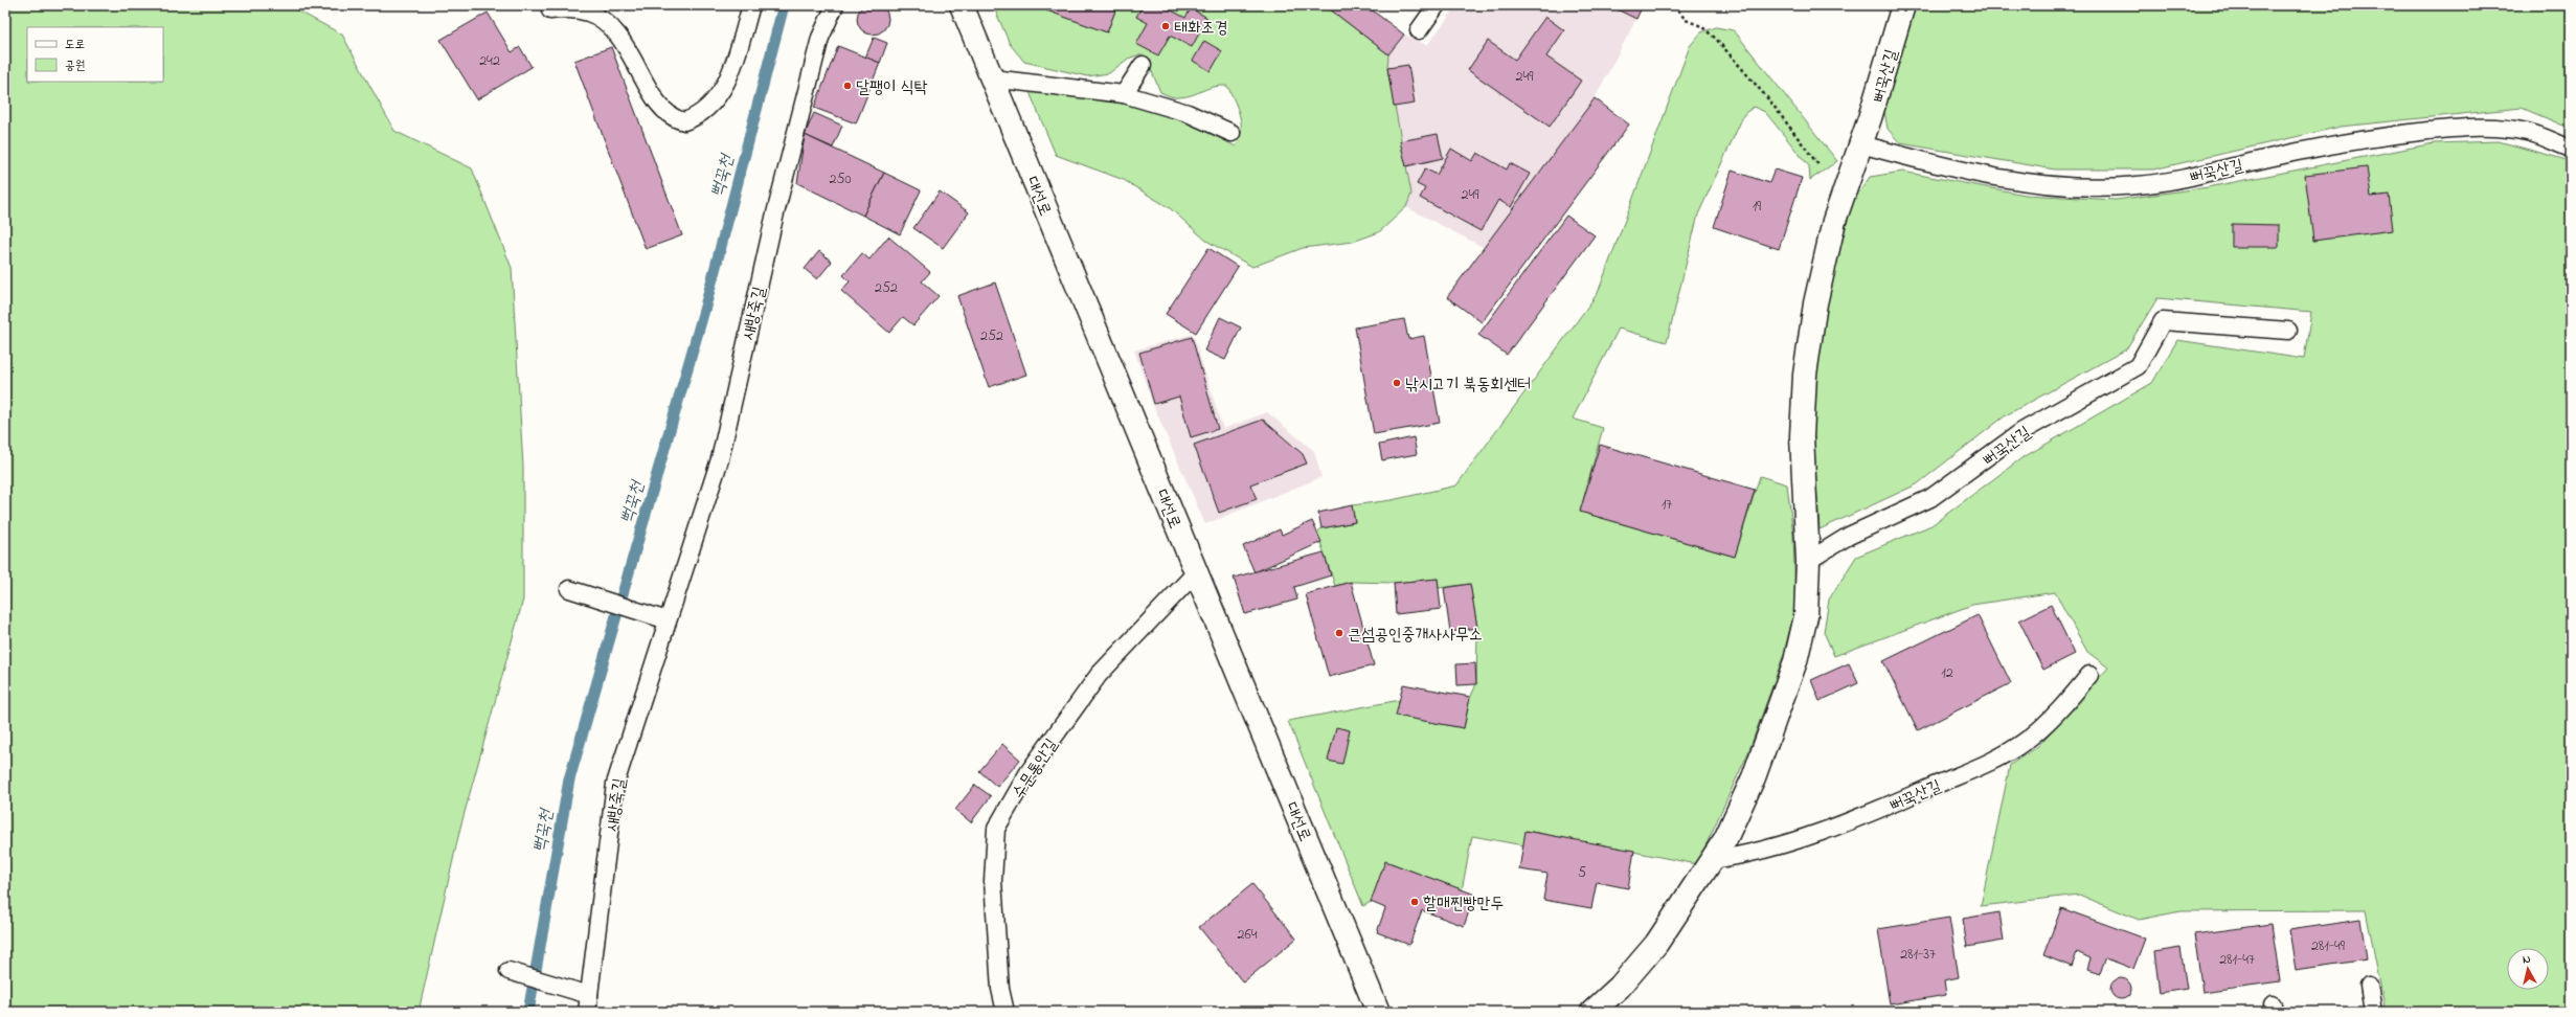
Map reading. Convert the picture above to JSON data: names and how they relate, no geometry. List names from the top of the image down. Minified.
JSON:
{"streets":{"street":["뻐꾹산길","대선로"],"lane":["새방죽길","수문통안길"]},"crossings":[["대선로","수문통안길"]],"water":["뻑꾹천"],"places":["태화조경","달팽이 식탁","낚시고기 북동회센터","큰섬공인중개사사무소","할매찐빵만두"],"house_numbers":["242","249","250","249","19","252","252","17","12","5","264","281-49","281-37","281-47"],"legend":["도로","공원"],"north":"top"}
